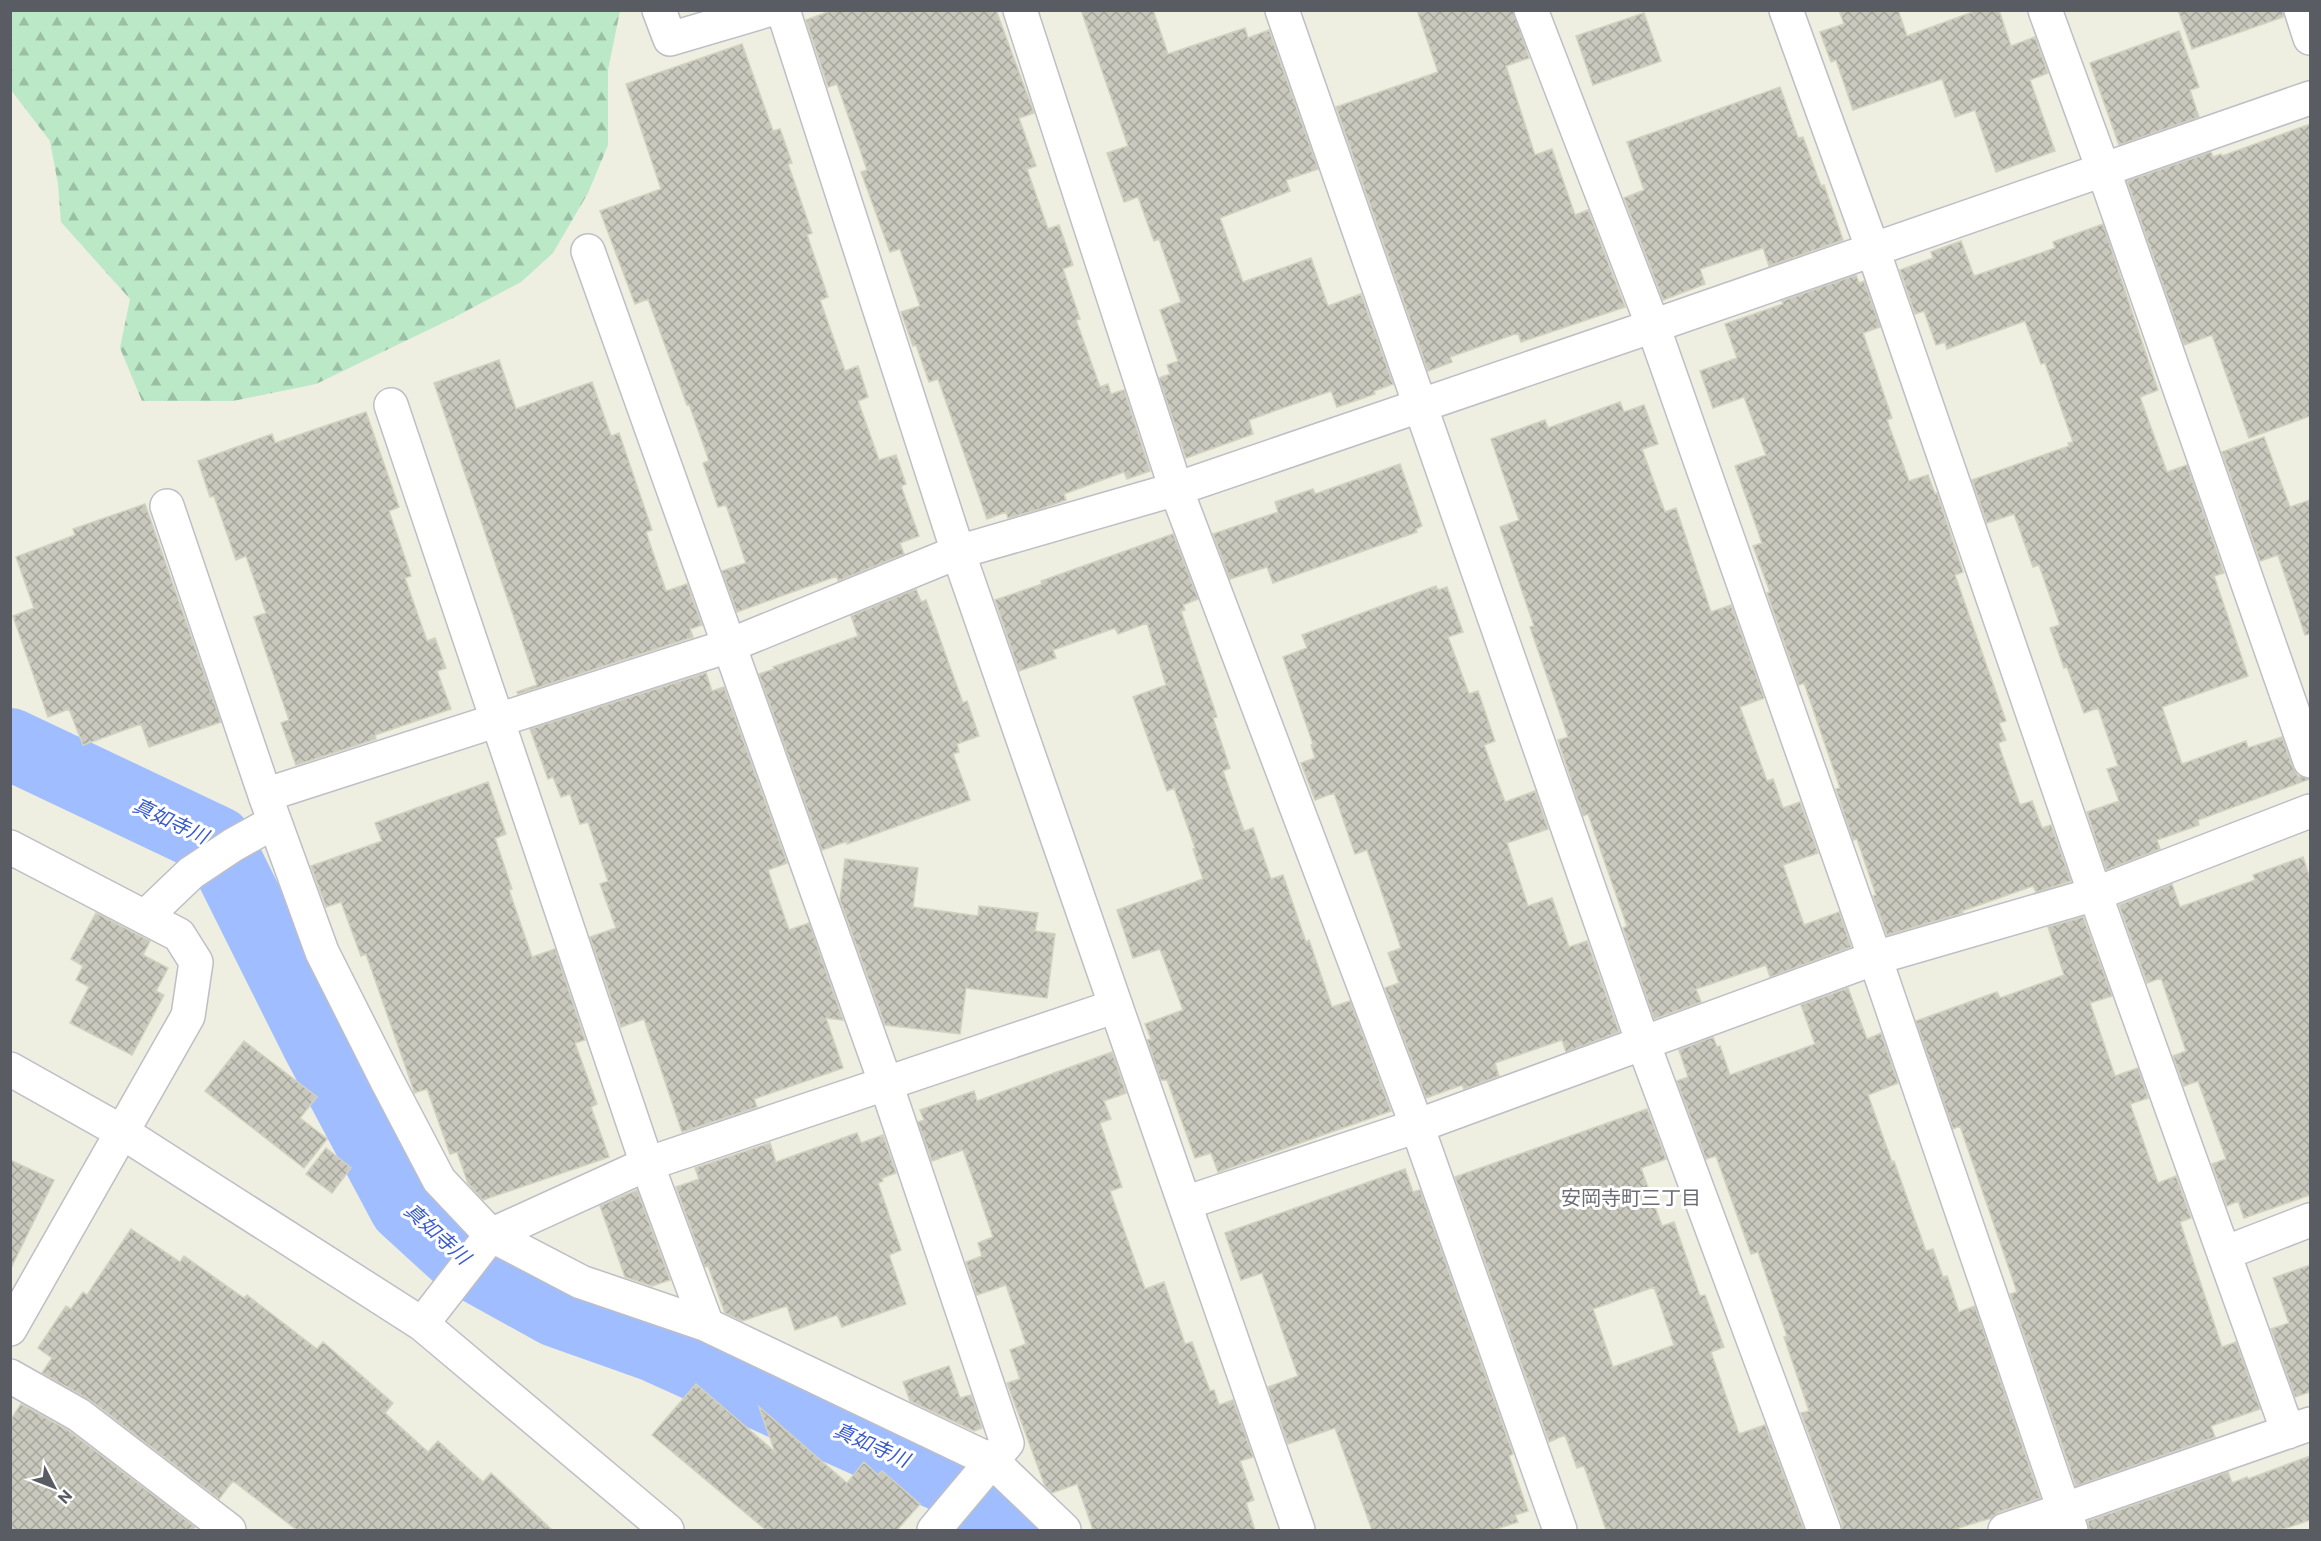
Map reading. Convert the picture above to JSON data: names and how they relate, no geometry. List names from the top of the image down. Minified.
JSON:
{"districts":["安岡寺町三丁目"],"water":["真如寺川"],"north":"bottom right"}
